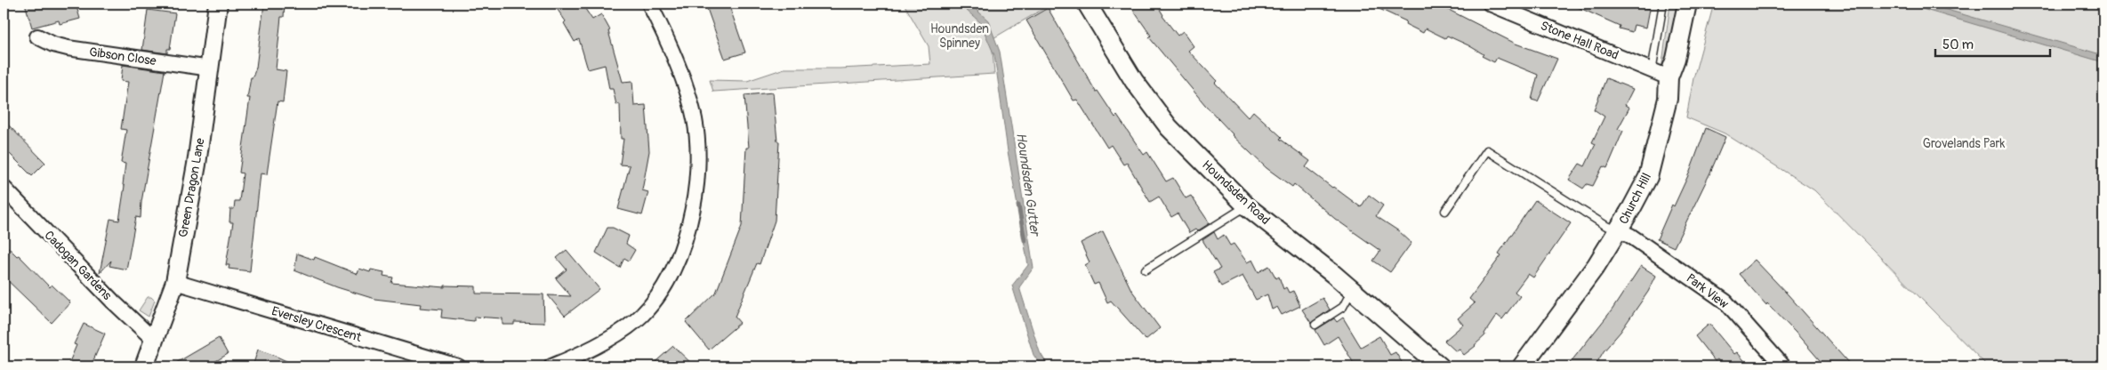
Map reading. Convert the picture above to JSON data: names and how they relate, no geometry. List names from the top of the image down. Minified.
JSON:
{"streets":{"street":["Stone Hall Road","Gibson Close","Green Dragon Lane","Houndsden Road","Church Hill","Cadogan Gardens","Park View","Eversley Crescent"]},"crossings":[["Stone Hall Road","Church Hill"],["Gibson Close","Green Dragon Lane"],["Green Dragon Lane","Cadogan Gardens"],["Green Dragon Lane","Eversley Crescent"],["Church Hill","Park View"]],"water":["Houndsden Gutter"],"parks":["Houndsden Spinney","Grovelands Park"],"scale_bar":"50 m"}
